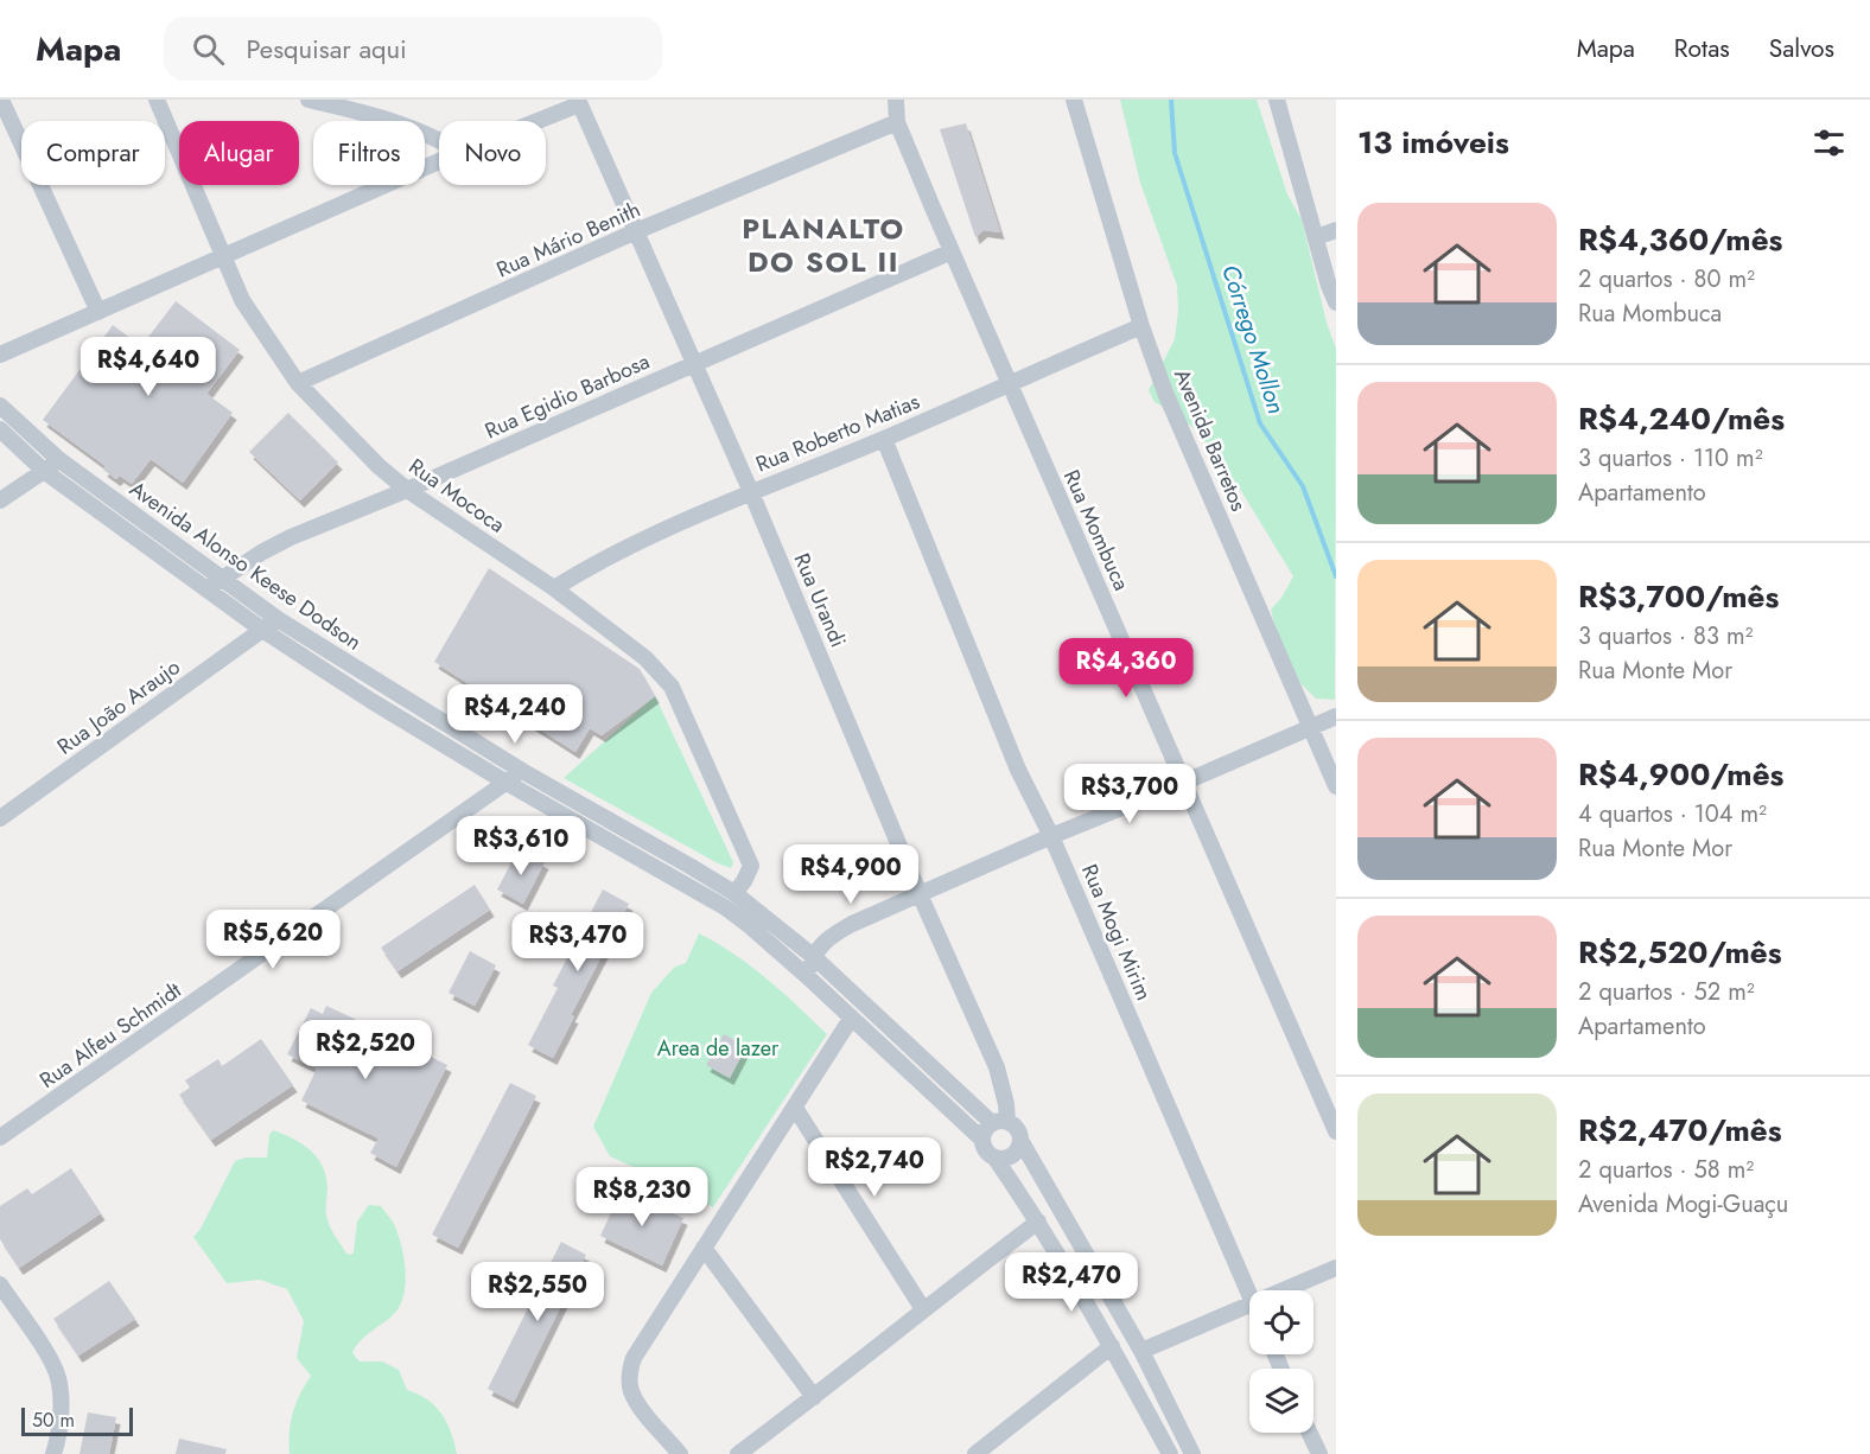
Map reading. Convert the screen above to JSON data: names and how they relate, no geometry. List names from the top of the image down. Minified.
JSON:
{"streets":{"street":["Rua Mário Benith","Rua Egidio Barbosa","Rua Roberto Matias","Avenida Barretos","Rua Mococa","Rua Mombuca","Avenida Alonso Keese Dodson","Rua Urandi","Rua João Araujo","Rua Mogi Mirim","Rua Alfeu Schmidt"]},"crossings":[["Rua Mário Benith","Rua Mococa"],["Rua Mário Benith","Rua Mombuca"],["Rua Mário Benith","Rua Urandi"],["Rua Egidio Barbosa","Rua Mococa"],["Rua Egidio Barbosa","Rua Mombuca"],["Rua Egidio Barbosa","Avenida Alonso Keese Dodson"],["Rua Egidio Barbosa","Rua Urandi"],["Rua Roberto Matias","Avenida Barretos"],["Rua Roberto Matias","Rua Mococa"],["Rua Roberto Matias","Rua Mombuca"],["Rua Roberto Matias","Rua Urandi"],["Rua Roberto Matias","Rua Mogi Mirim"],["Rua Mococa","Avenida Alonso Keese Dodson"],["Avenida Alonso Keese Dodson","Rua Urandi"],["Avenida Alonso Keese Dodson","Rua João Araujo"],["Avenida Alonso Keese Dodson","Rua Alfeu Schmidt"]],"districts":["PLANALTO DO SOL II"],"water":["Córrego Mollon"],"parks":["Area de lazer"],"scale_bar":"50 m","page":{"header":"Mapa","search":"Pesquisar aqui","nav":["Mapa","Rotas","Salvos"],"heading":"13 imóveis","chip":["Comprar","Alugar","Filtros","Novo"],"list":[{"name":"R$4,360/mês","note":"2 quartos · 80 m² · Rua Mombuca"},{"name":"R$4,240/mês","note":"3 quartos · 110 m² · Apartamento"},{"name":"R$3,700/mês","note":"3 quartos · 83 m² · Rua Monte Mor"},{"name":"R$4,900/mês","note":"4 quartos · 104 m² · Rua Monte Mor"},{"name":"R$2,520/mês","note":"2 quartos · 52 m² · Apartamento"},{"name":"R$2,470/mês","note":"2 quartos · 58 m² · Avenida Mogi-Guaçu"}],"price":["R$4,640","R$4,360","R$4,240","R$3,700","R$3,610","R$4,900","R$5,620","R$3,470","R$2,520","R$2,740","R$8,230","R$2,470","R$2,550"],"scale":"50 m"}}
